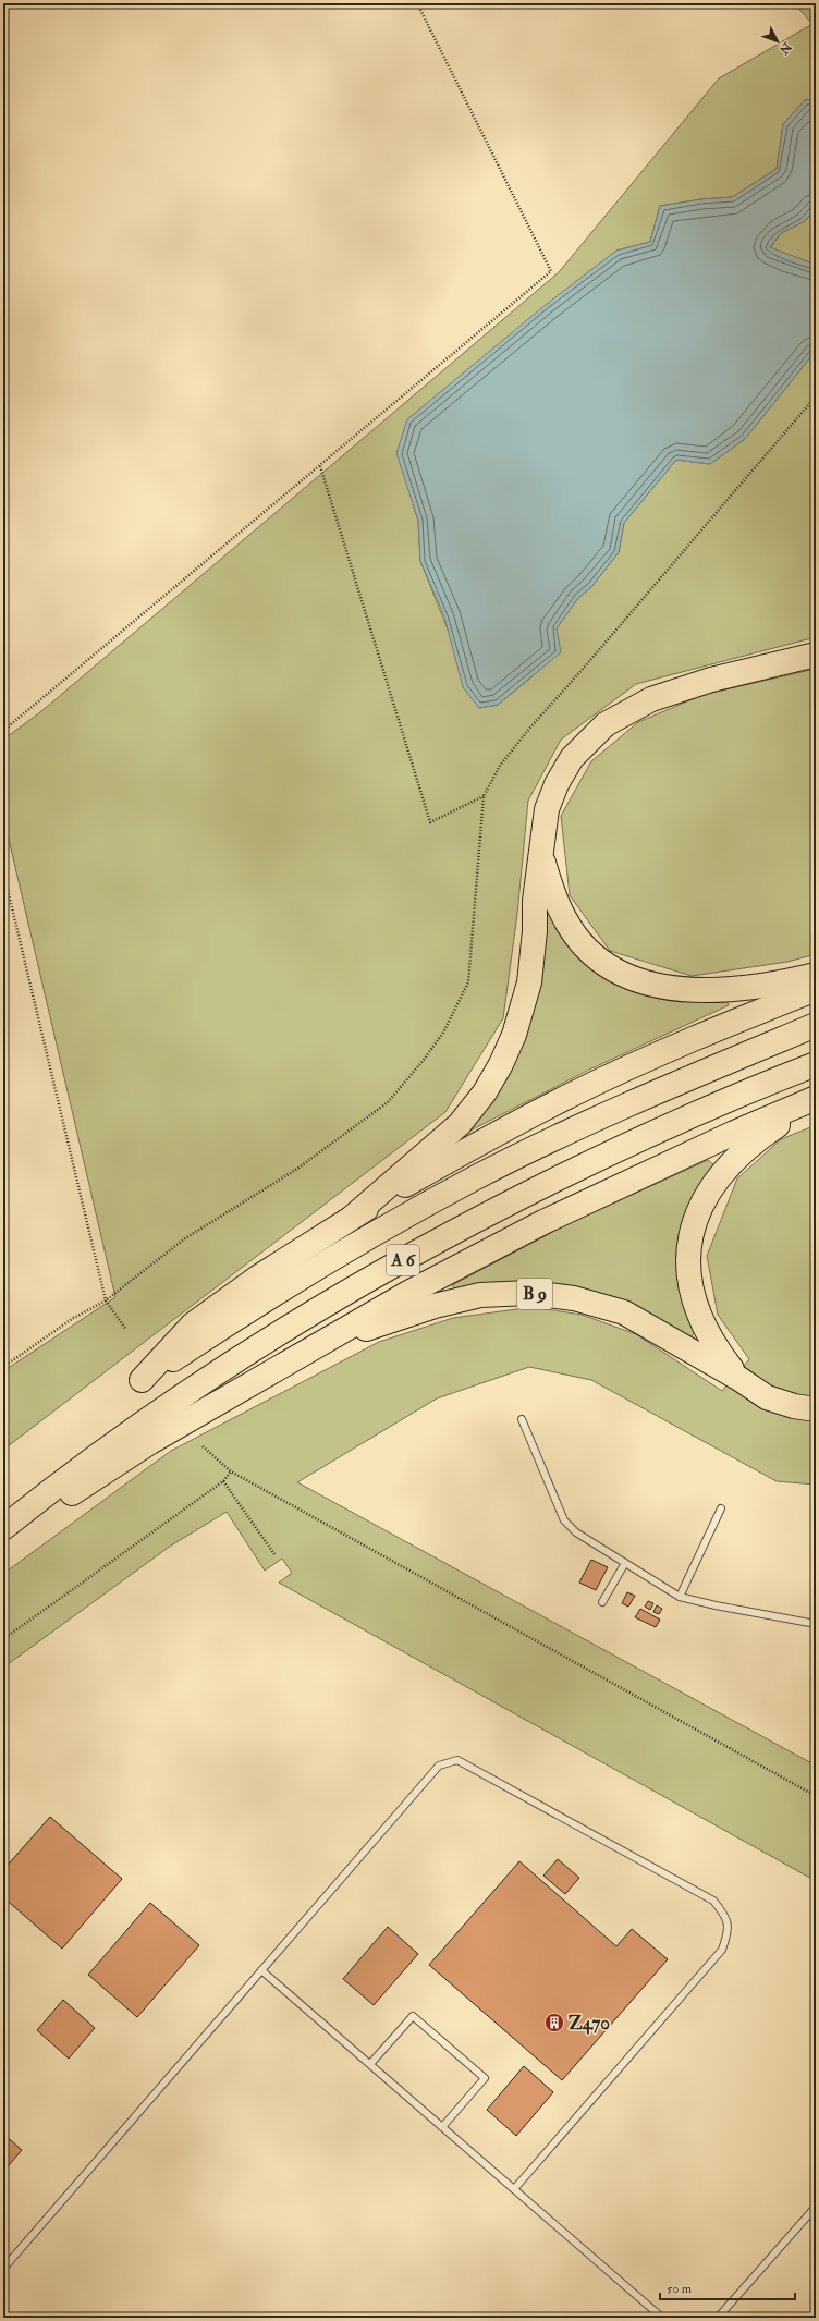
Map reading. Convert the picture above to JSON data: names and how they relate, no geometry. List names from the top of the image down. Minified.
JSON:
{"streets":{"highway":["A 6","B 9"]},"places":{"building":["Z470"]},"scale_bar":"50 m","north":"bottom right"}
